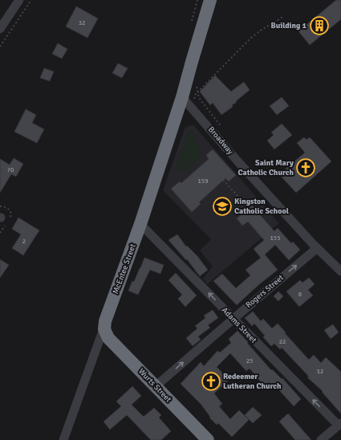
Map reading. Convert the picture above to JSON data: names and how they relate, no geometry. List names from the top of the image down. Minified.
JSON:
{"streets":{"highway":["McEntee Street","Wurts Street"],"street":["Broadway","Rogers Street","Adams Street"]},"crossings":[["Broadway","McEntee Street"],["Broadway","Rogers Street"],["McEntee Street","Adams Street"],["McEntee Street","Wurts Street"],["Rogers Street","Adams Street"],["Rogers Street","Wurts Street"]],"one_way":["Rogers Street","Adams Street"],"places":{"building":["Building 1"],"church":["Saint Mary Catholic Church","Redeemer Lutheran Church"],"school or university":["Kingston Catholic School"]},"house_numbers":["32","70","159","155","2","6","22","25","12"]}
